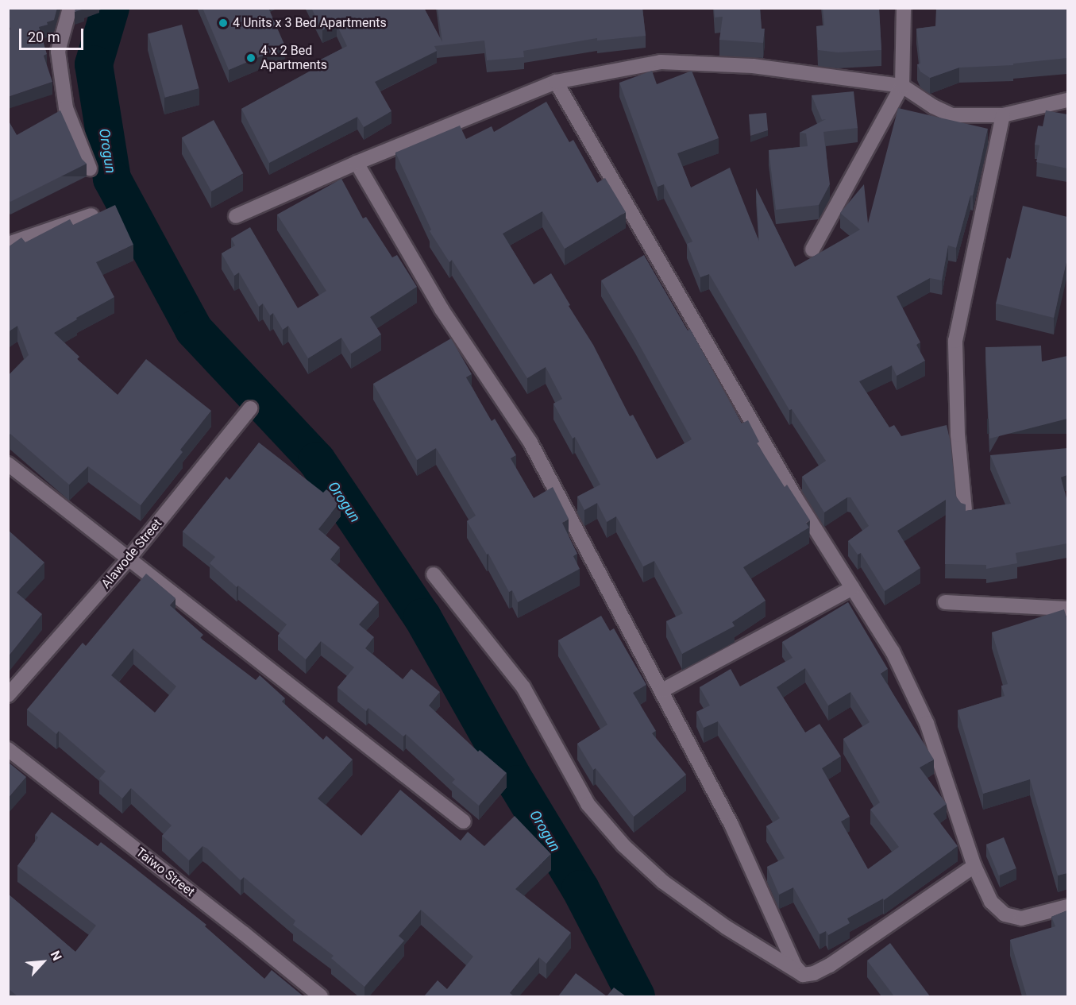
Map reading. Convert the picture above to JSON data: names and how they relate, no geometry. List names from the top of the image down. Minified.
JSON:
{"streets":{"street":["Alawode Street","Taiwo Street"]},"water":["Orogun"],"places":["4 Units x 3 Bed Apartments","4 x 2 Bed Apartments"],"scale_bar":"20 m","north":"top right"}
